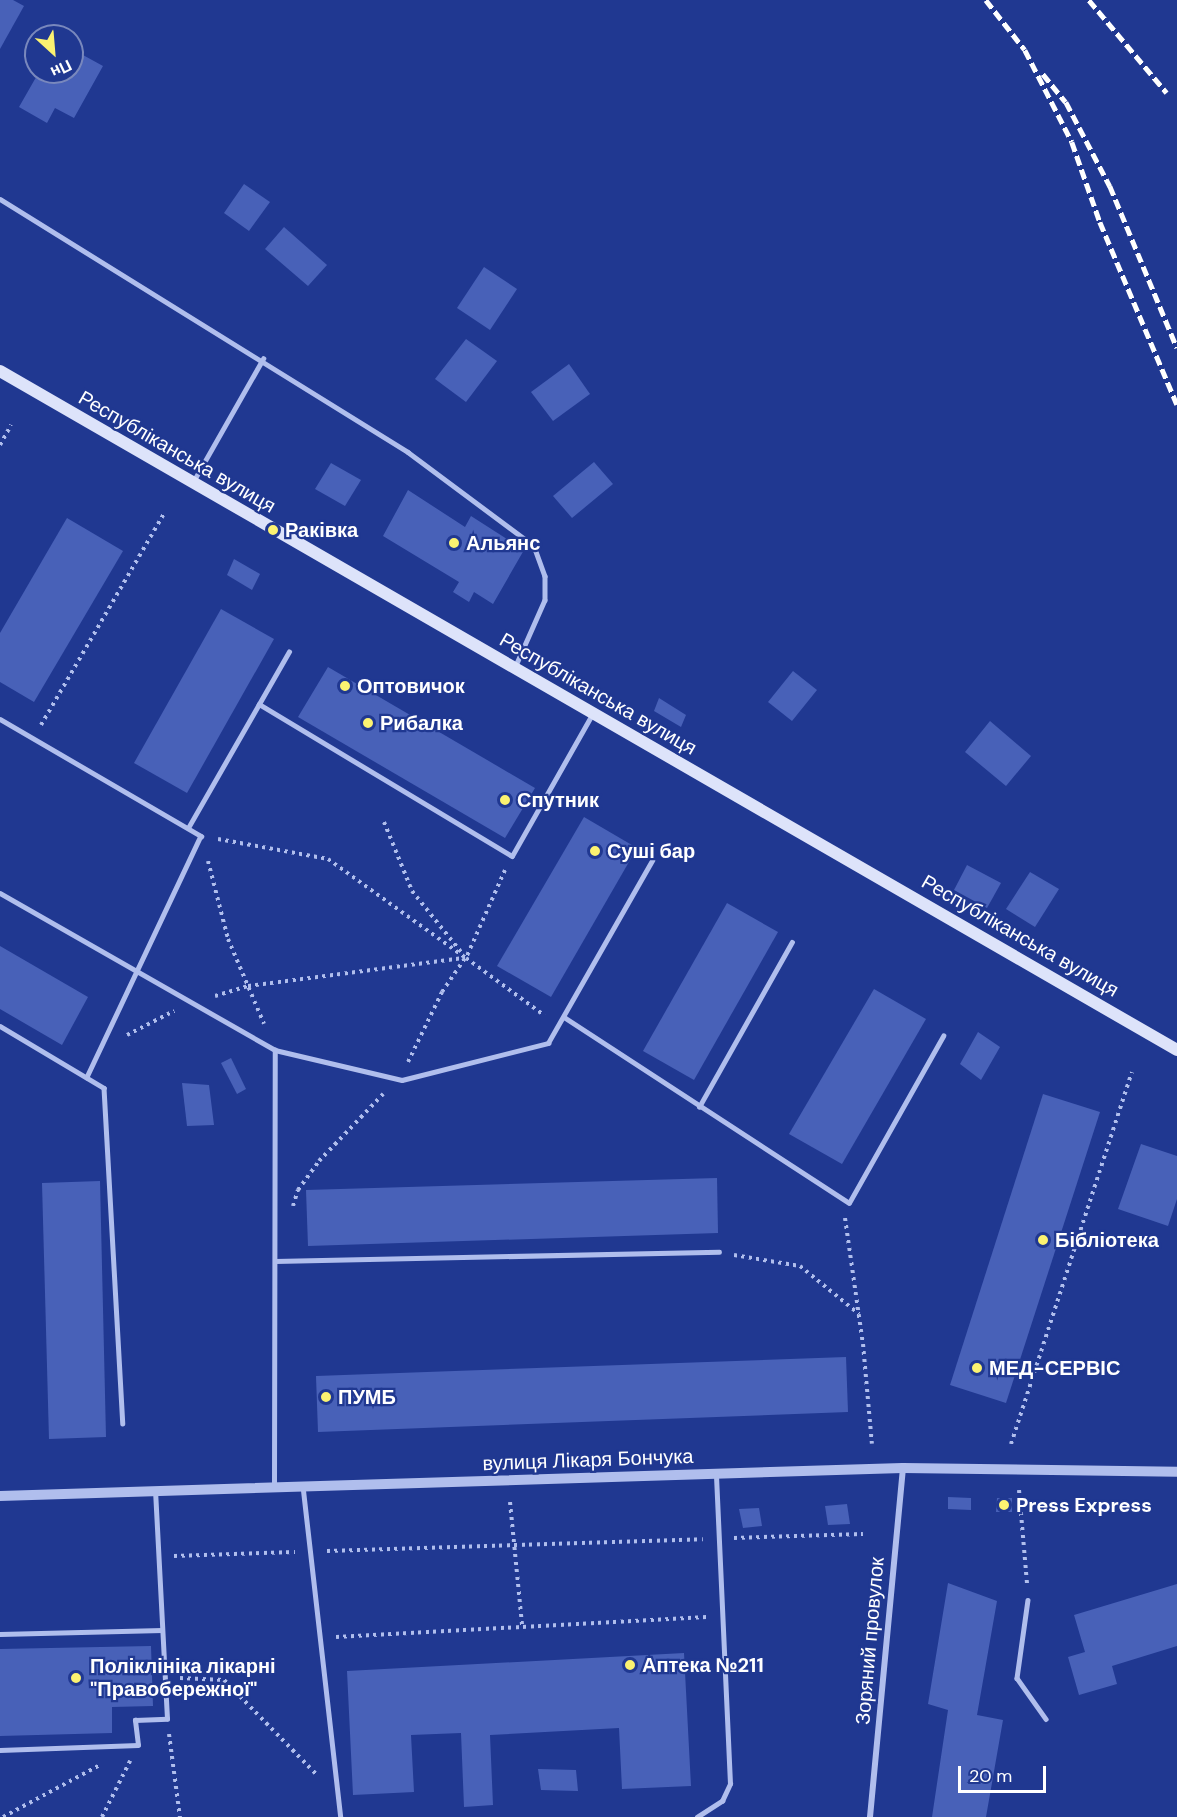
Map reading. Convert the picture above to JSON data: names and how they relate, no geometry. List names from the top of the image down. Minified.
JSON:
{"streets":{"main road":["Республіканська вулиця"],"street":["вулиця Лікаря Бончука","Зоряний провулок"]},"crossings":[["вулиця Лікаря Бончука","Зоряний провулок"]],"places":["Раківка","Альянс","Оптовичок","Рибалка","Спутник","Суші бар","Бібліотека","МЕД-СЕРВІС","ПУМБ","Press Express","Аптека №211","Поліклініка лікарні \"Правобережної\""],"scale_bar":"20 m","north":"bottom right"}
